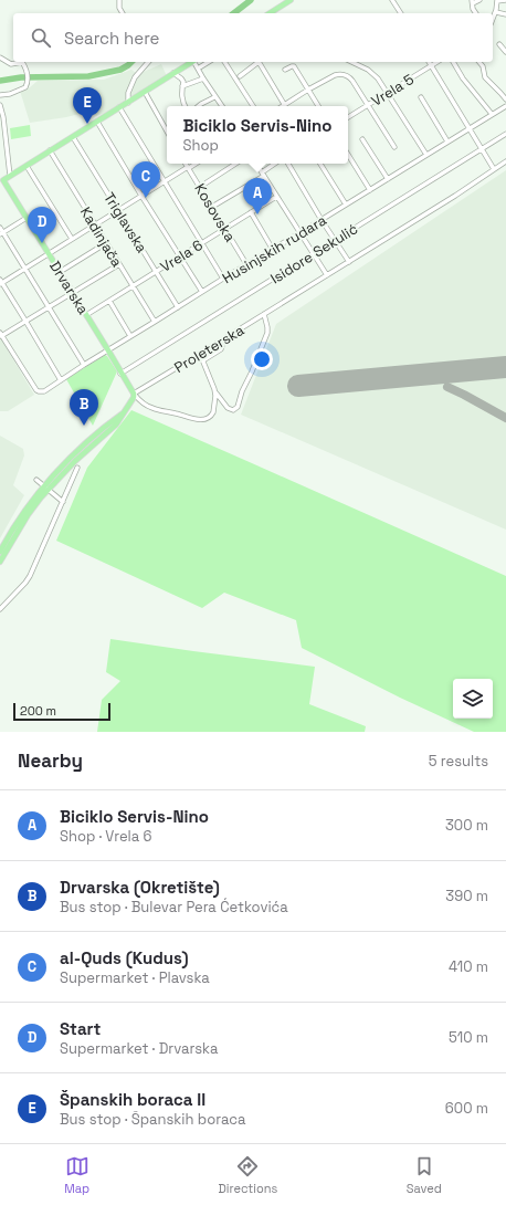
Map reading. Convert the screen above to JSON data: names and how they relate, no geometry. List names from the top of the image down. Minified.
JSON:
{"streets":{"main road":["Drvarska"],"street":["Vrela 5","Kosovska","Triglavska","Kadinjača","Husinjskih rudara","Isidore Sekulić","Vrela 6","Proleterska"]},"crossings":[["Kosovska","Husinjskih rudara"],["Kosovska","Vrela 6"],["Triglavska","Husinjskih rudara"],["Triglavska","Vrela 6"],["Kadinjača","Husinjskih rudara"],["Kadinjača","Vrela 6"],["Husinjskih rudara","Drvarska"],["Vrela 6","Drvarska"]],"scale_bar":"200 m","page":{"search":"Search here","pins":["E","C","A","D","B"],"popup":["Biciklo Servis-Nino","Shop"],"scale":"200 m","heading":["Nearby","5 results"],"list":[{"mark":"A","name":"Biciklo Servis-Nino","note":"Shop · Vrela 6","value":"300 m"},{"mark":"B","name":"Drvarska (Okretište)","note":"Bus stop · Bulevar Pera Ćetkovića","value":"390 m"},{"mark":"C","name":"al-Quds (Kudus)","note":"Supermarket · Plavska","value":"410 m"},{"mark":"D","name":"Start","note":"Supermarket · Drvarska","value":"510 m"},{"mark":"E","name":"Španskih boraca II","note":"Bus stop · Španskih boraca","value":"600 m"}],"nav":["Map","Directions","Saved"]}}
